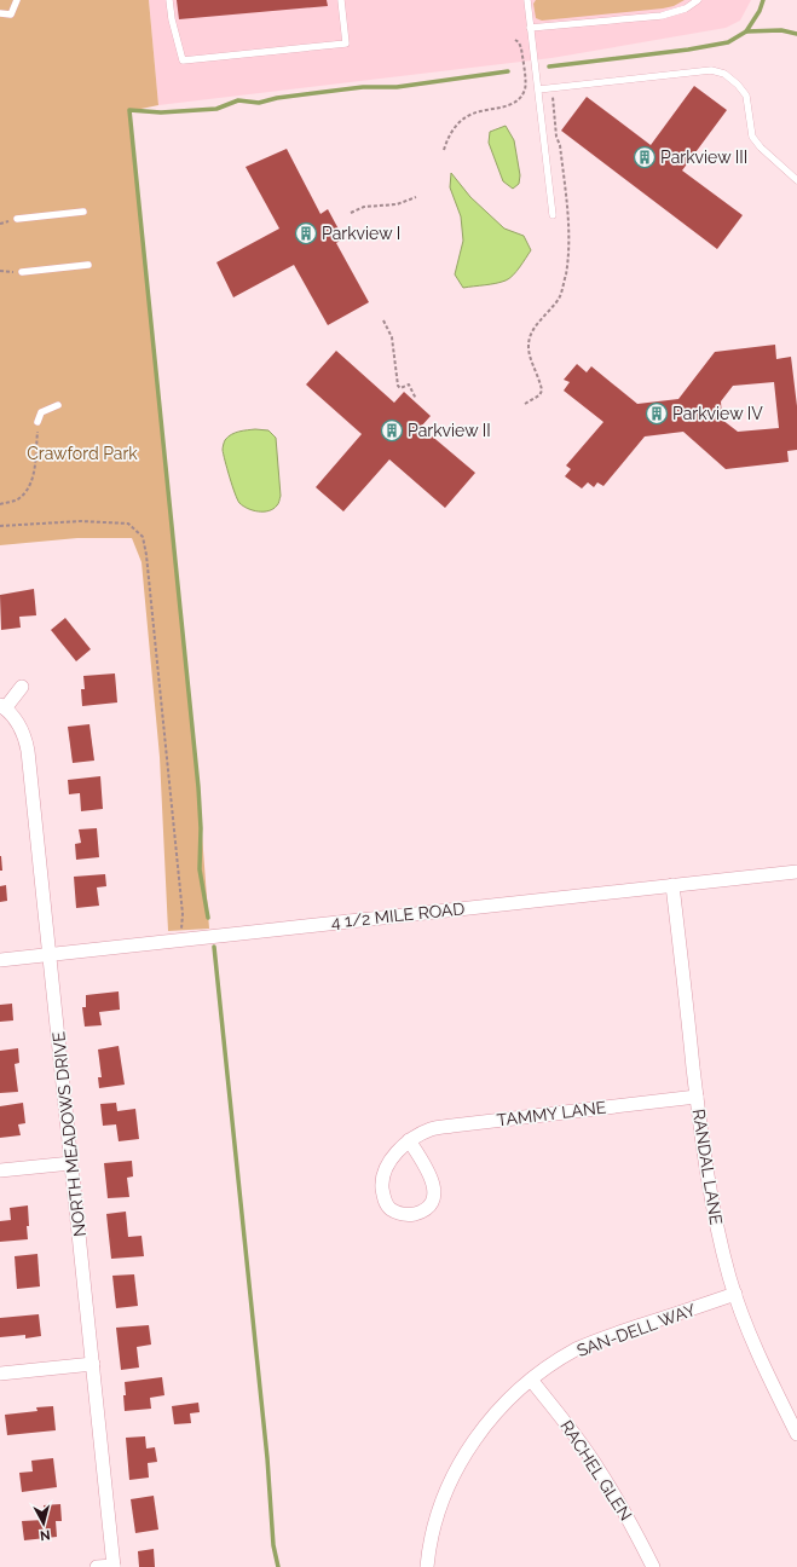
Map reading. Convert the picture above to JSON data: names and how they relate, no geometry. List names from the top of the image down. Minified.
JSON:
{"streets":{"street":["4 1/2 MILE ROAD","TAMMY LANE","NORTH MEADOWS DRIVE","RANDAL LANE","SAN-DELL WAY","RACHEL GLEN"]},"crossings":[["4 1/2 MILE ROAD","NORTH MEADOWS DRIVE"],["4 1/2 MILE ROAD","RANDAL LANE"],["TAMMY LANE","RANDAL LANE"],["RANDAL LANE","SAN-DELL WAY"],["SAN-DELL WAY","RACHEL GLEN"]],"parks":["Crawford Park"],"places":{"building":["Parkview III","Parkview I","Parkview IV","Parkview II"]},"north":"bottom"}
